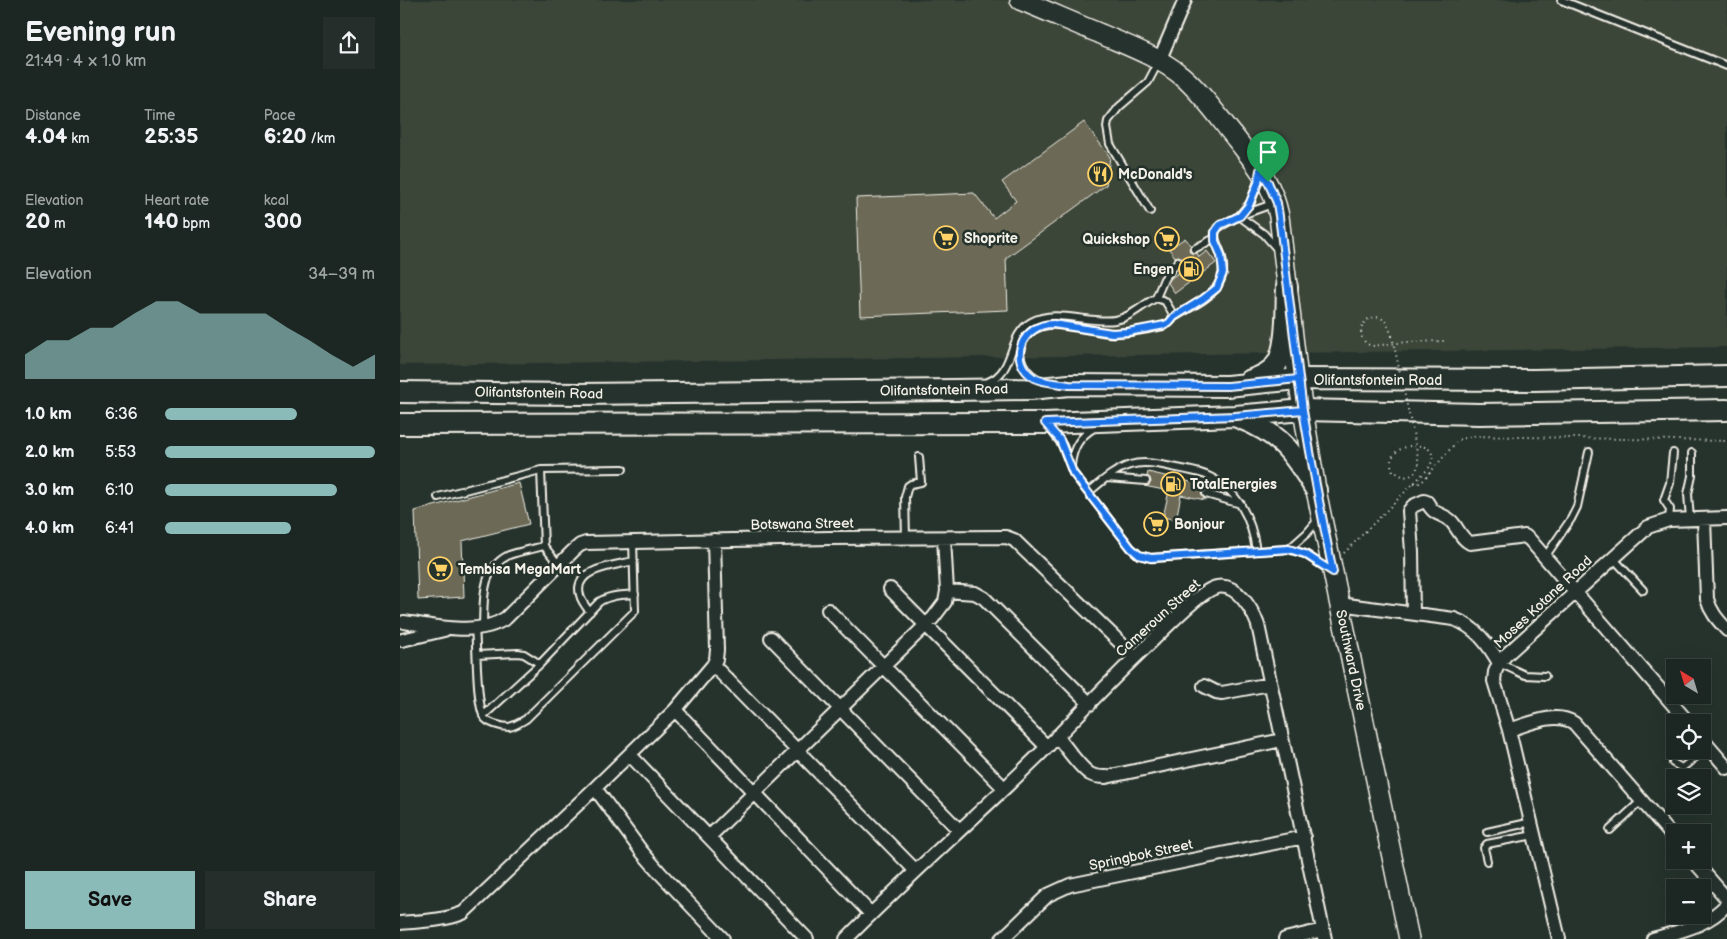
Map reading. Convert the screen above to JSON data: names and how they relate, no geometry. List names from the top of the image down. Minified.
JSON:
{"streets":{"main road":["Olifantsfontein Road","Southward Drive"],"street":["Botswana Street","Moses Kotane Road","Cameroun Street","Springbok Street"]},"crossings":[["Olifantsfontein Road","Southward Drive"],["Botswana Street","Cameroun Street"],["Cameroun Street","Springbok Street"]],"places":{"restaurant":["McDonald's"],"supermarket":["Shoprite","Quickshop","Bonjour","Tembisa MegaMart"],"fuel station":["Engen","TotalEnergies"]},"north":"top left","page":{"heading":["Evening run","21:49 · 4 × 1.0 km"],"stats":[["Distance","4.04 km"],["Time","25:35"],["Pace","6:20 /km"],["Elevation","20 m"],["Heart rate","140 bpm"],["kcal","300"]],"chart":["Elevation","34–39 m"],"list":[{"name":"1.0 km","note":"6:36"},{"name":"2.0 km","note":"5:53"},{"name":"3.0 km","note":"6:10"},{"name":"4.0 km","note":"6:41"}],"map_buttons":["+","−"],"buttons":["Save","Share"]}}
